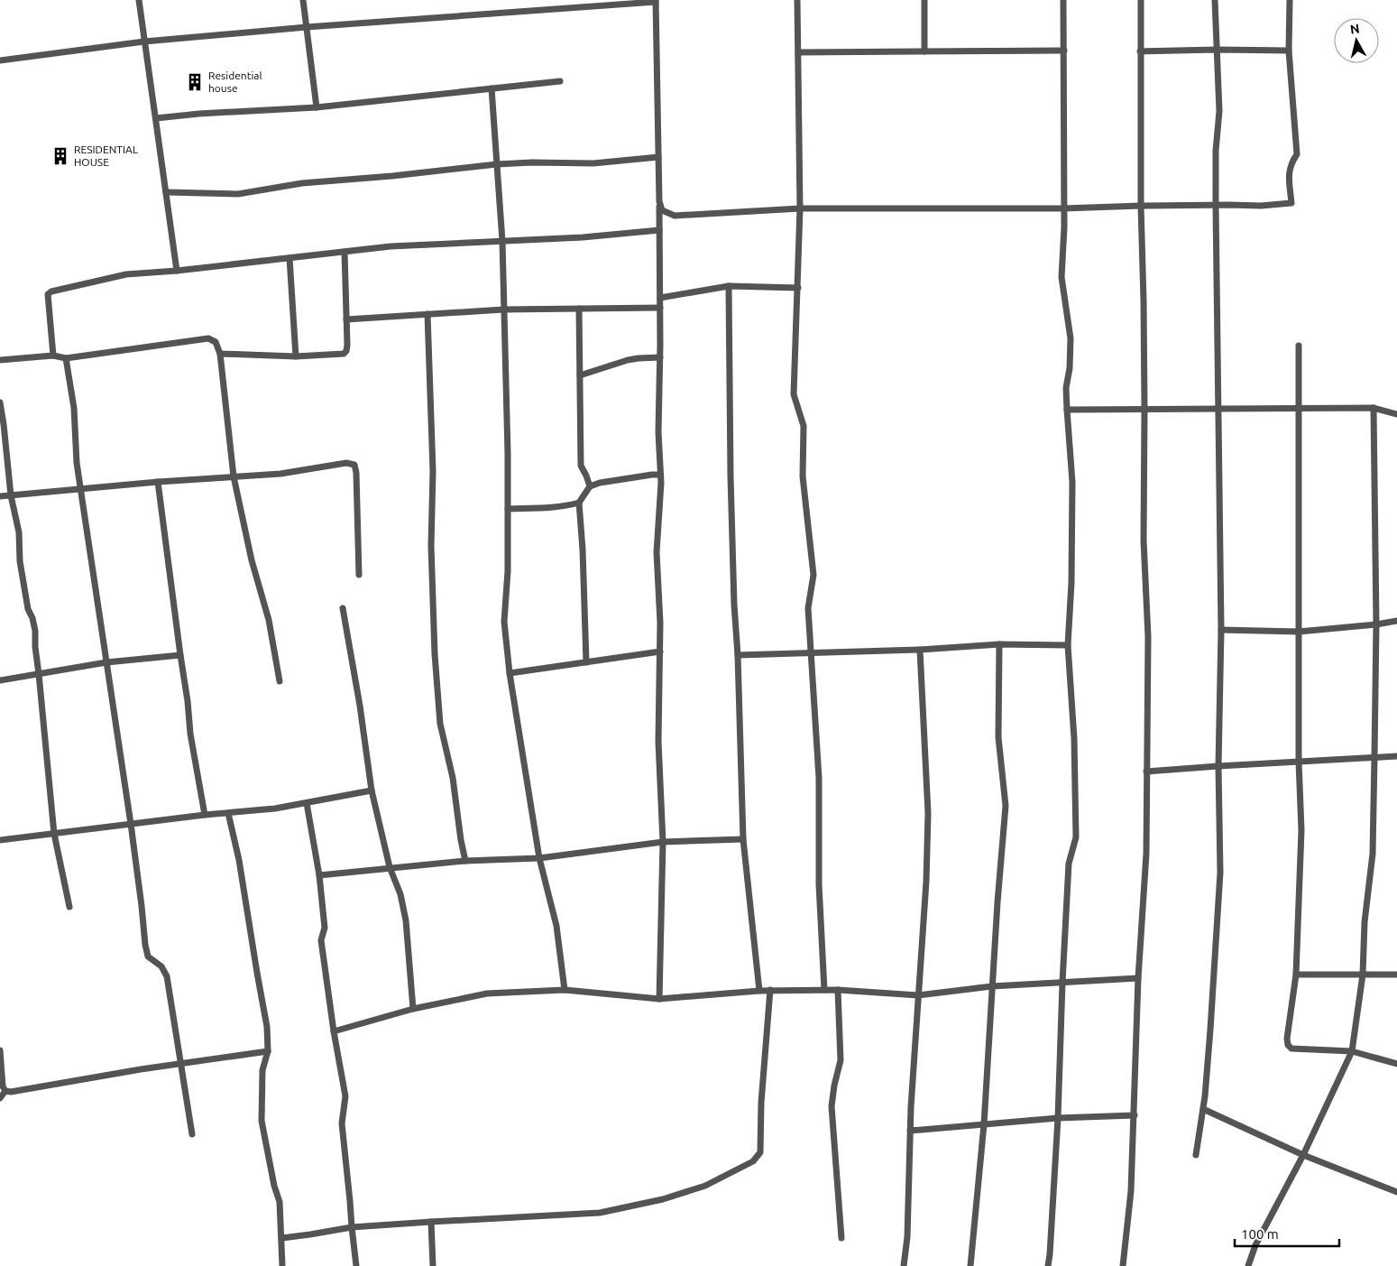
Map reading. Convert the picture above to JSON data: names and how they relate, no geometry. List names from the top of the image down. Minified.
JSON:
{"places":{"building":["Residential house","RESIDENTIAL HOUSE"]},"scale_bar":"100 m","north":"top"}
